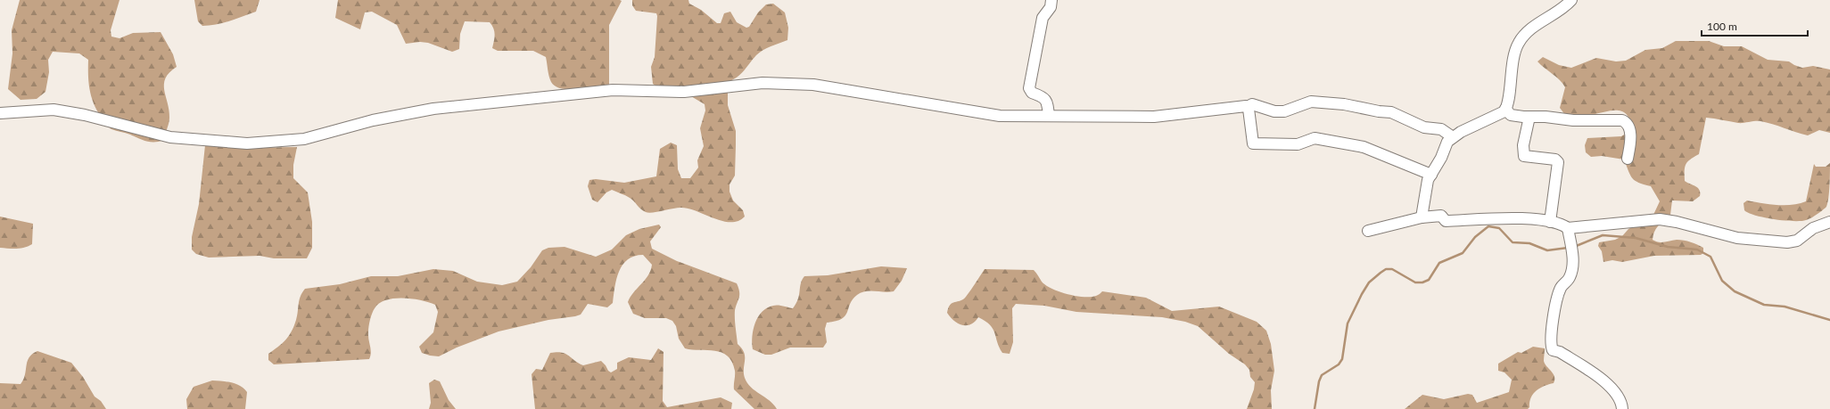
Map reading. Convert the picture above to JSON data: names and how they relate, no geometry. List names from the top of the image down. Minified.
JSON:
{"scale_bar":"100 m"}
